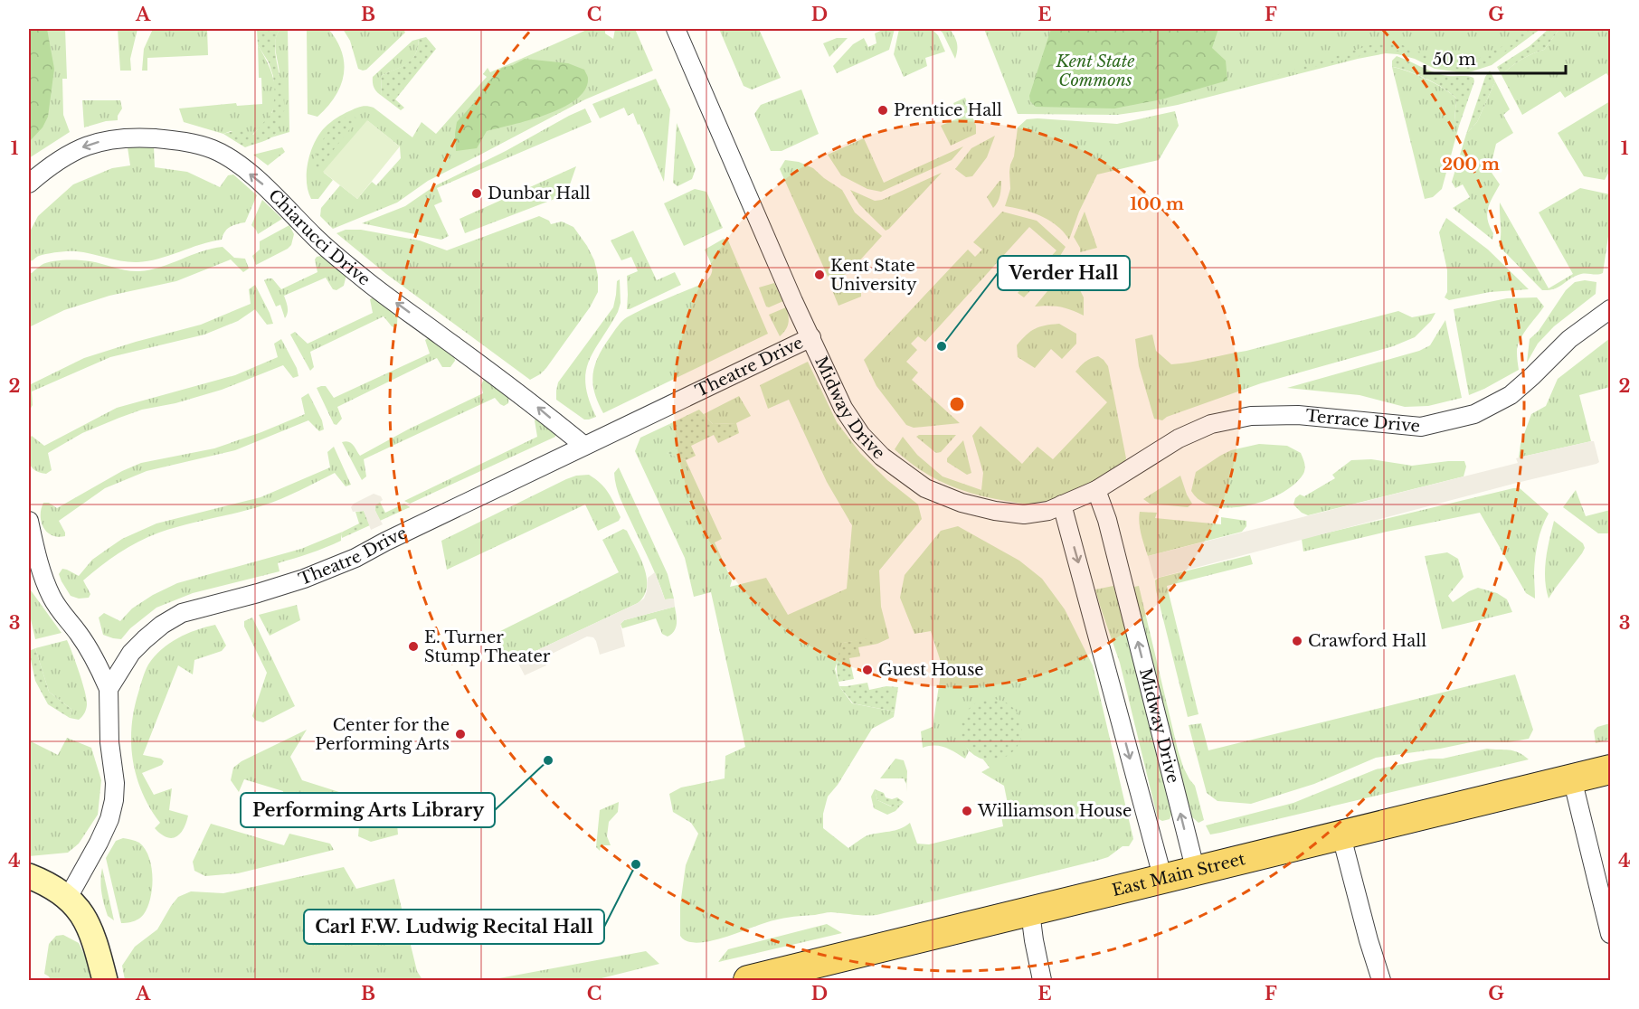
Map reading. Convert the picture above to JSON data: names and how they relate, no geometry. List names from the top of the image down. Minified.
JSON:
{"streets":{"main road":["East Main Street"],"street":["Chiarucci Drive","Theatre Drive","Midway Drive","Terrace Drive"]},"crossings":[["Chiarucci Drive","Theatre Drive"],["Theatre Drive","Midway Drive"],["Midway Drive","Terrace Drive"],["Midway Drive","East Main Street"]],"one_way":["Chiarucci Drive"],"parks":["Kent State Commons"],"places":["Prentice Hall","Dunbar Hall","Kent State University","Verder Hall","Crawford Hall","E. Turner Stump Theater","Guest House","Center for the Performing Arts","Performing Arts Library","Williamson House","Carl F.W. Ludwig Recital Hall"],"scale_bar":"50 m","grid":{"columns":["A","B","C","D","E","F","G"],"rows":["1","2","3","4"]},"rings":["200 m","100 m"]}
